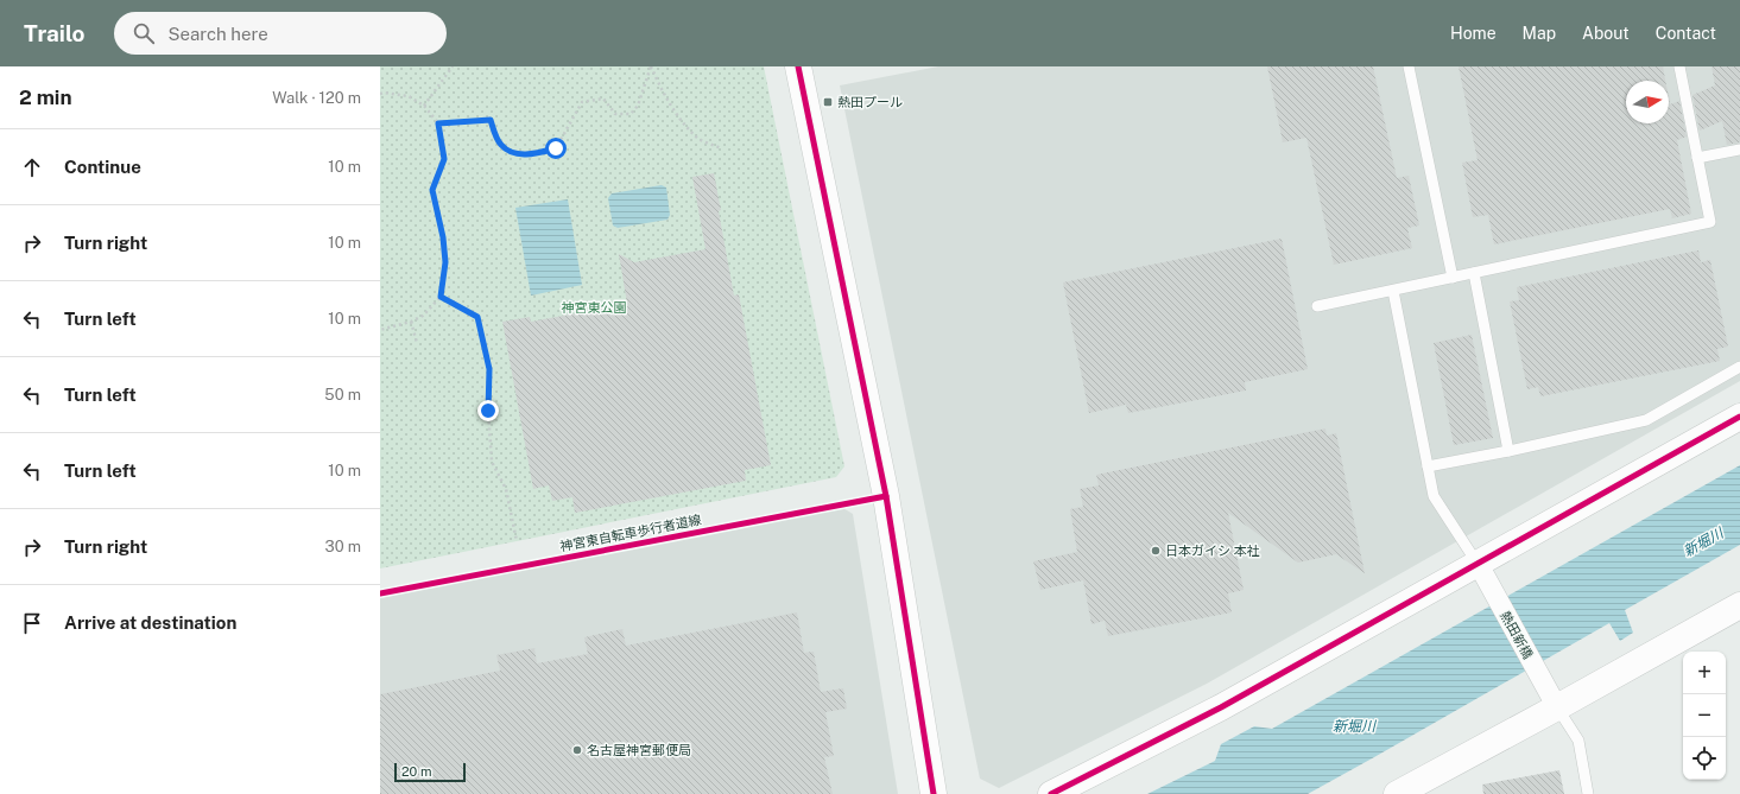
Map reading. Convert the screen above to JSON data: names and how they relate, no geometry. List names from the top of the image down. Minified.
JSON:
{"streets":{"street":["熱田新橋"],"cycle path":["神宮東自転車歩行者道線"]},"water":["新堀川"],"parks":["神宮東公園"],"places":{"transit":["熱田プール"],"other":["日本ガイシ 本社","名古屋神宮郵便局"]},"scale_bar":"20 m","north":"right","page":{"header":"Trailo","search":"Search here","nav":["Home","Map","About","Contact"],"heading":["2 min","Walk · 120 m"],"list":[["Continue","10 m"],["Turn right","10 m"],["Turn left","10 m"],["Turn left","50 m"],["Turn left","10 m"],["Turn right","30 m"],"Arrive at destination"],"map_buttons":["+","−"],"scale":"20 m"}}
